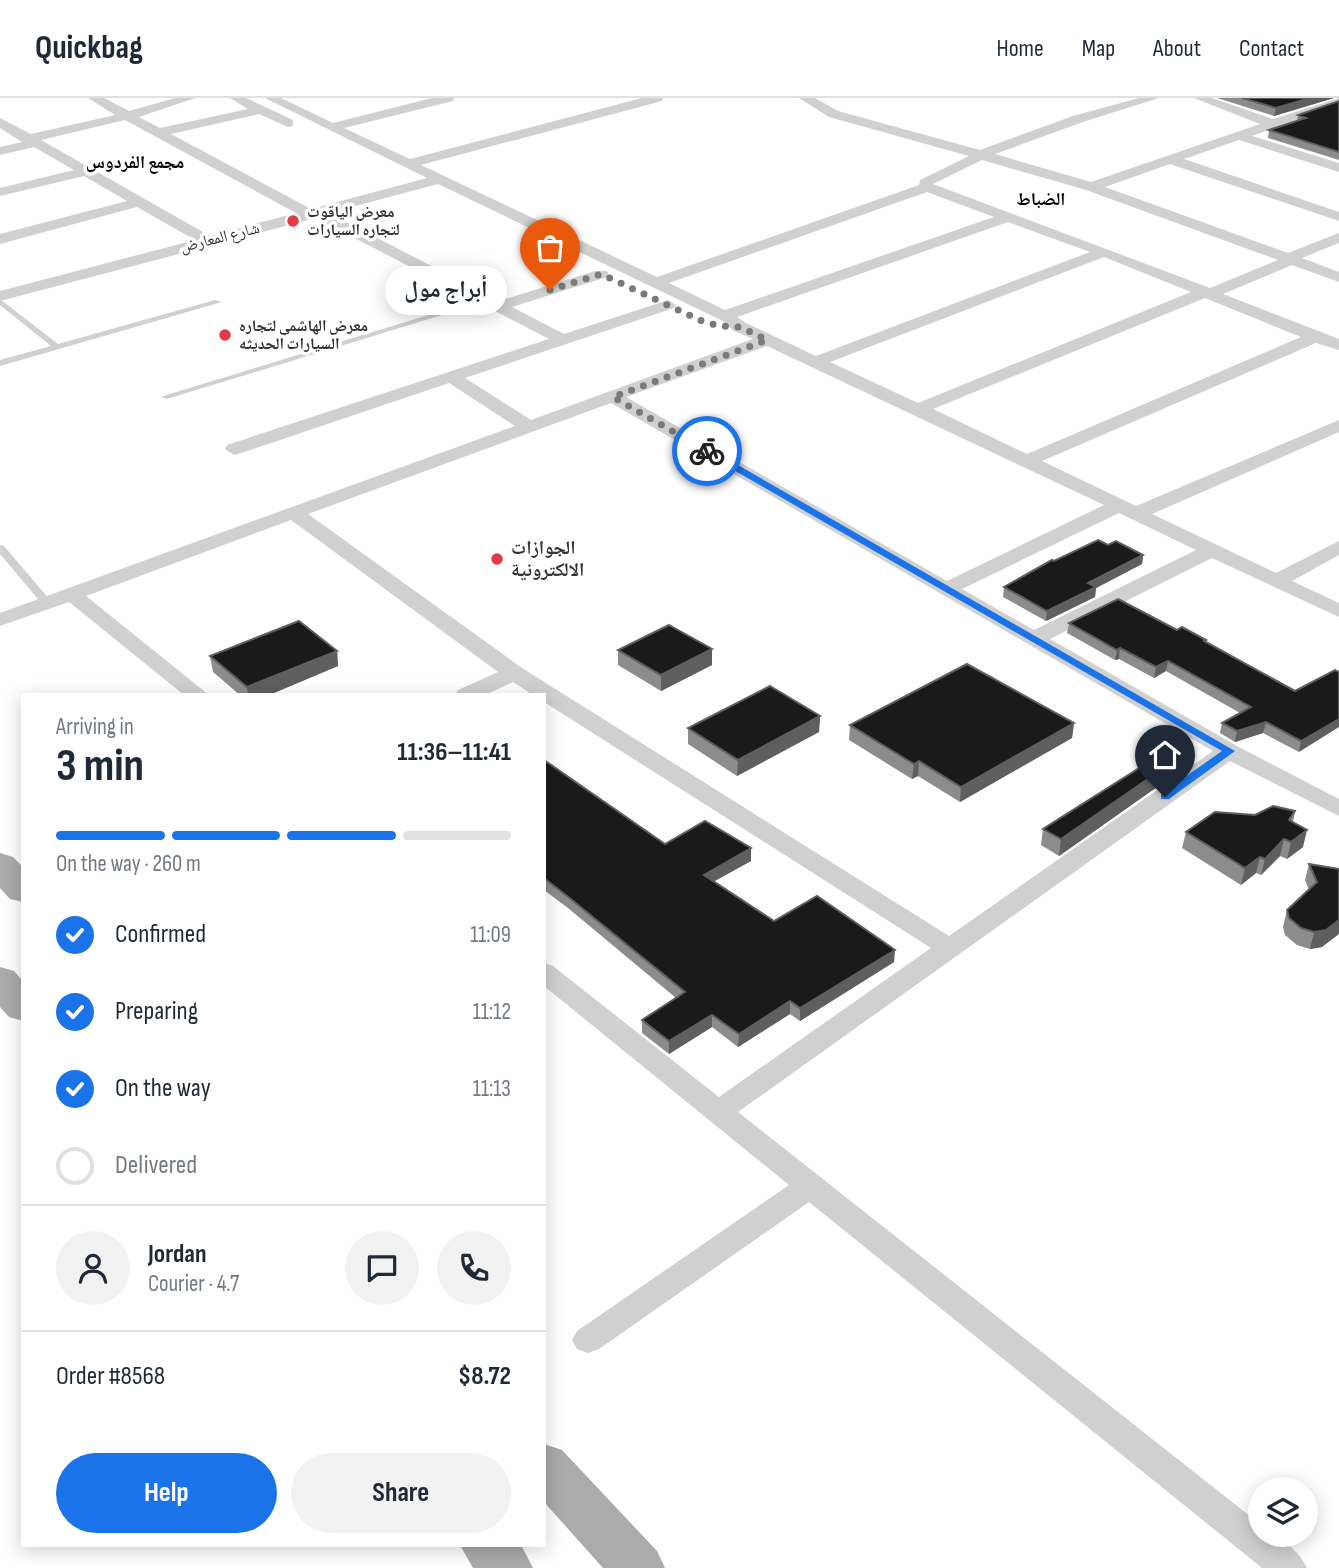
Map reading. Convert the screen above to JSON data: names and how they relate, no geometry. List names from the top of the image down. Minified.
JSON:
{"streets":{"street":["شارع المعارض"]},"districts":["مجمع الفردوس","الضباط"],"places":["معرض الياقوت لتجاره السيارات","أبراج مول","معرض الهاشمي لتجاره السيارات الحديثه","الجوازات الالكترونية"],"page":{"header":"Quickbag","nav":["Home","Map","About","Contact"],"bubble":"أبراج مول","heading":["3 min","Arriving in","11:36–11:41"],"panel":["Jordan","Courier · 4.7","Order #8568","$8.72"],"bar":"On the way · 260 m","list":[["Confirmed","11:09"],["Preparing","11:12"],["On the way","11:13"],"Delivered"],"buttons":["Help","Share"]}}
